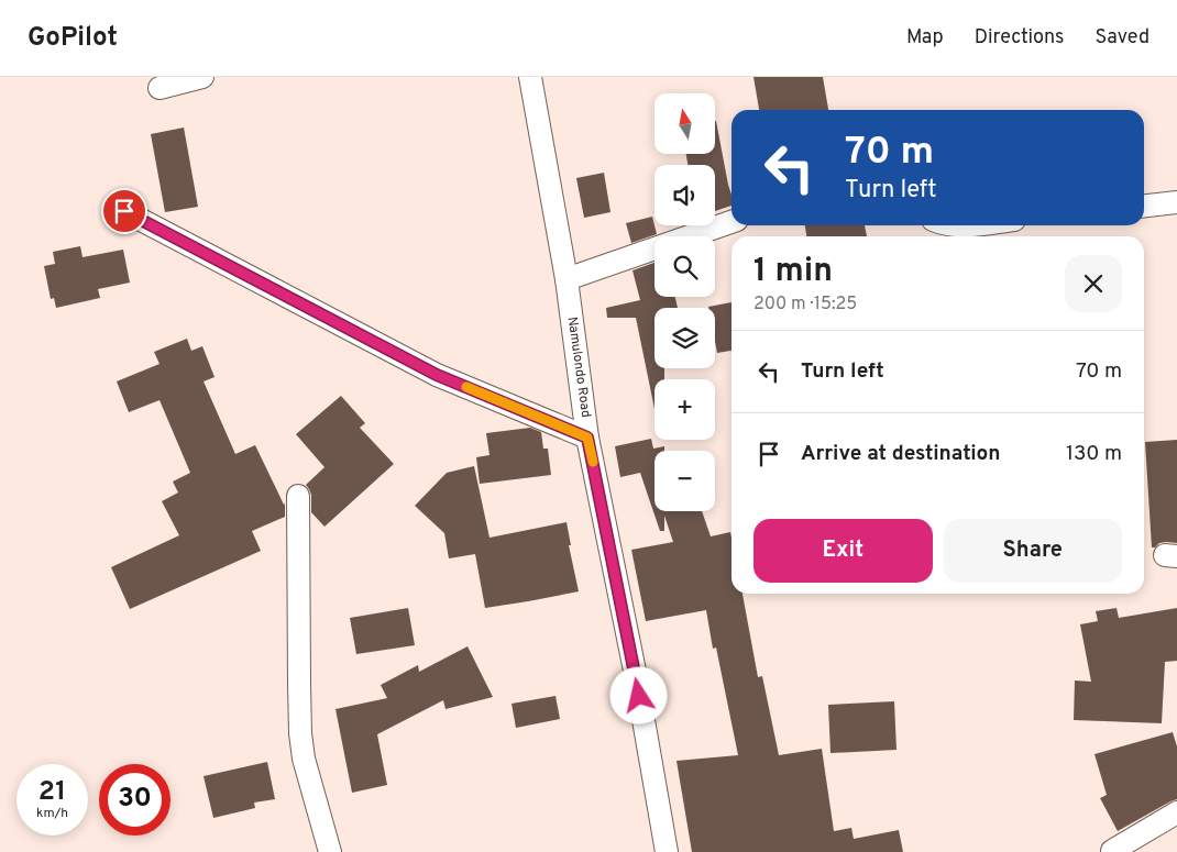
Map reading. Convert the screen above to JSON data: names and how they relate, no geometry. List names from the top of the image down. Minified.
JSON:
{"streets":{"street":["Namulondo Road"]},"north":"top","page":{"header":"GoPilot","nav":["Map","Directions","Saved"],"map_buttons":["+","−"],"turn":["70 m","Turn left"],"heading":["1 min","200 m · 15:25"],"list":[{"name":"Turn left","value":"70 m"},{"name":"Arrive at destination","value":"130 m"}],"buttons":["Exit","Share"],"speed":"21 km/h","limit":"30"}}
